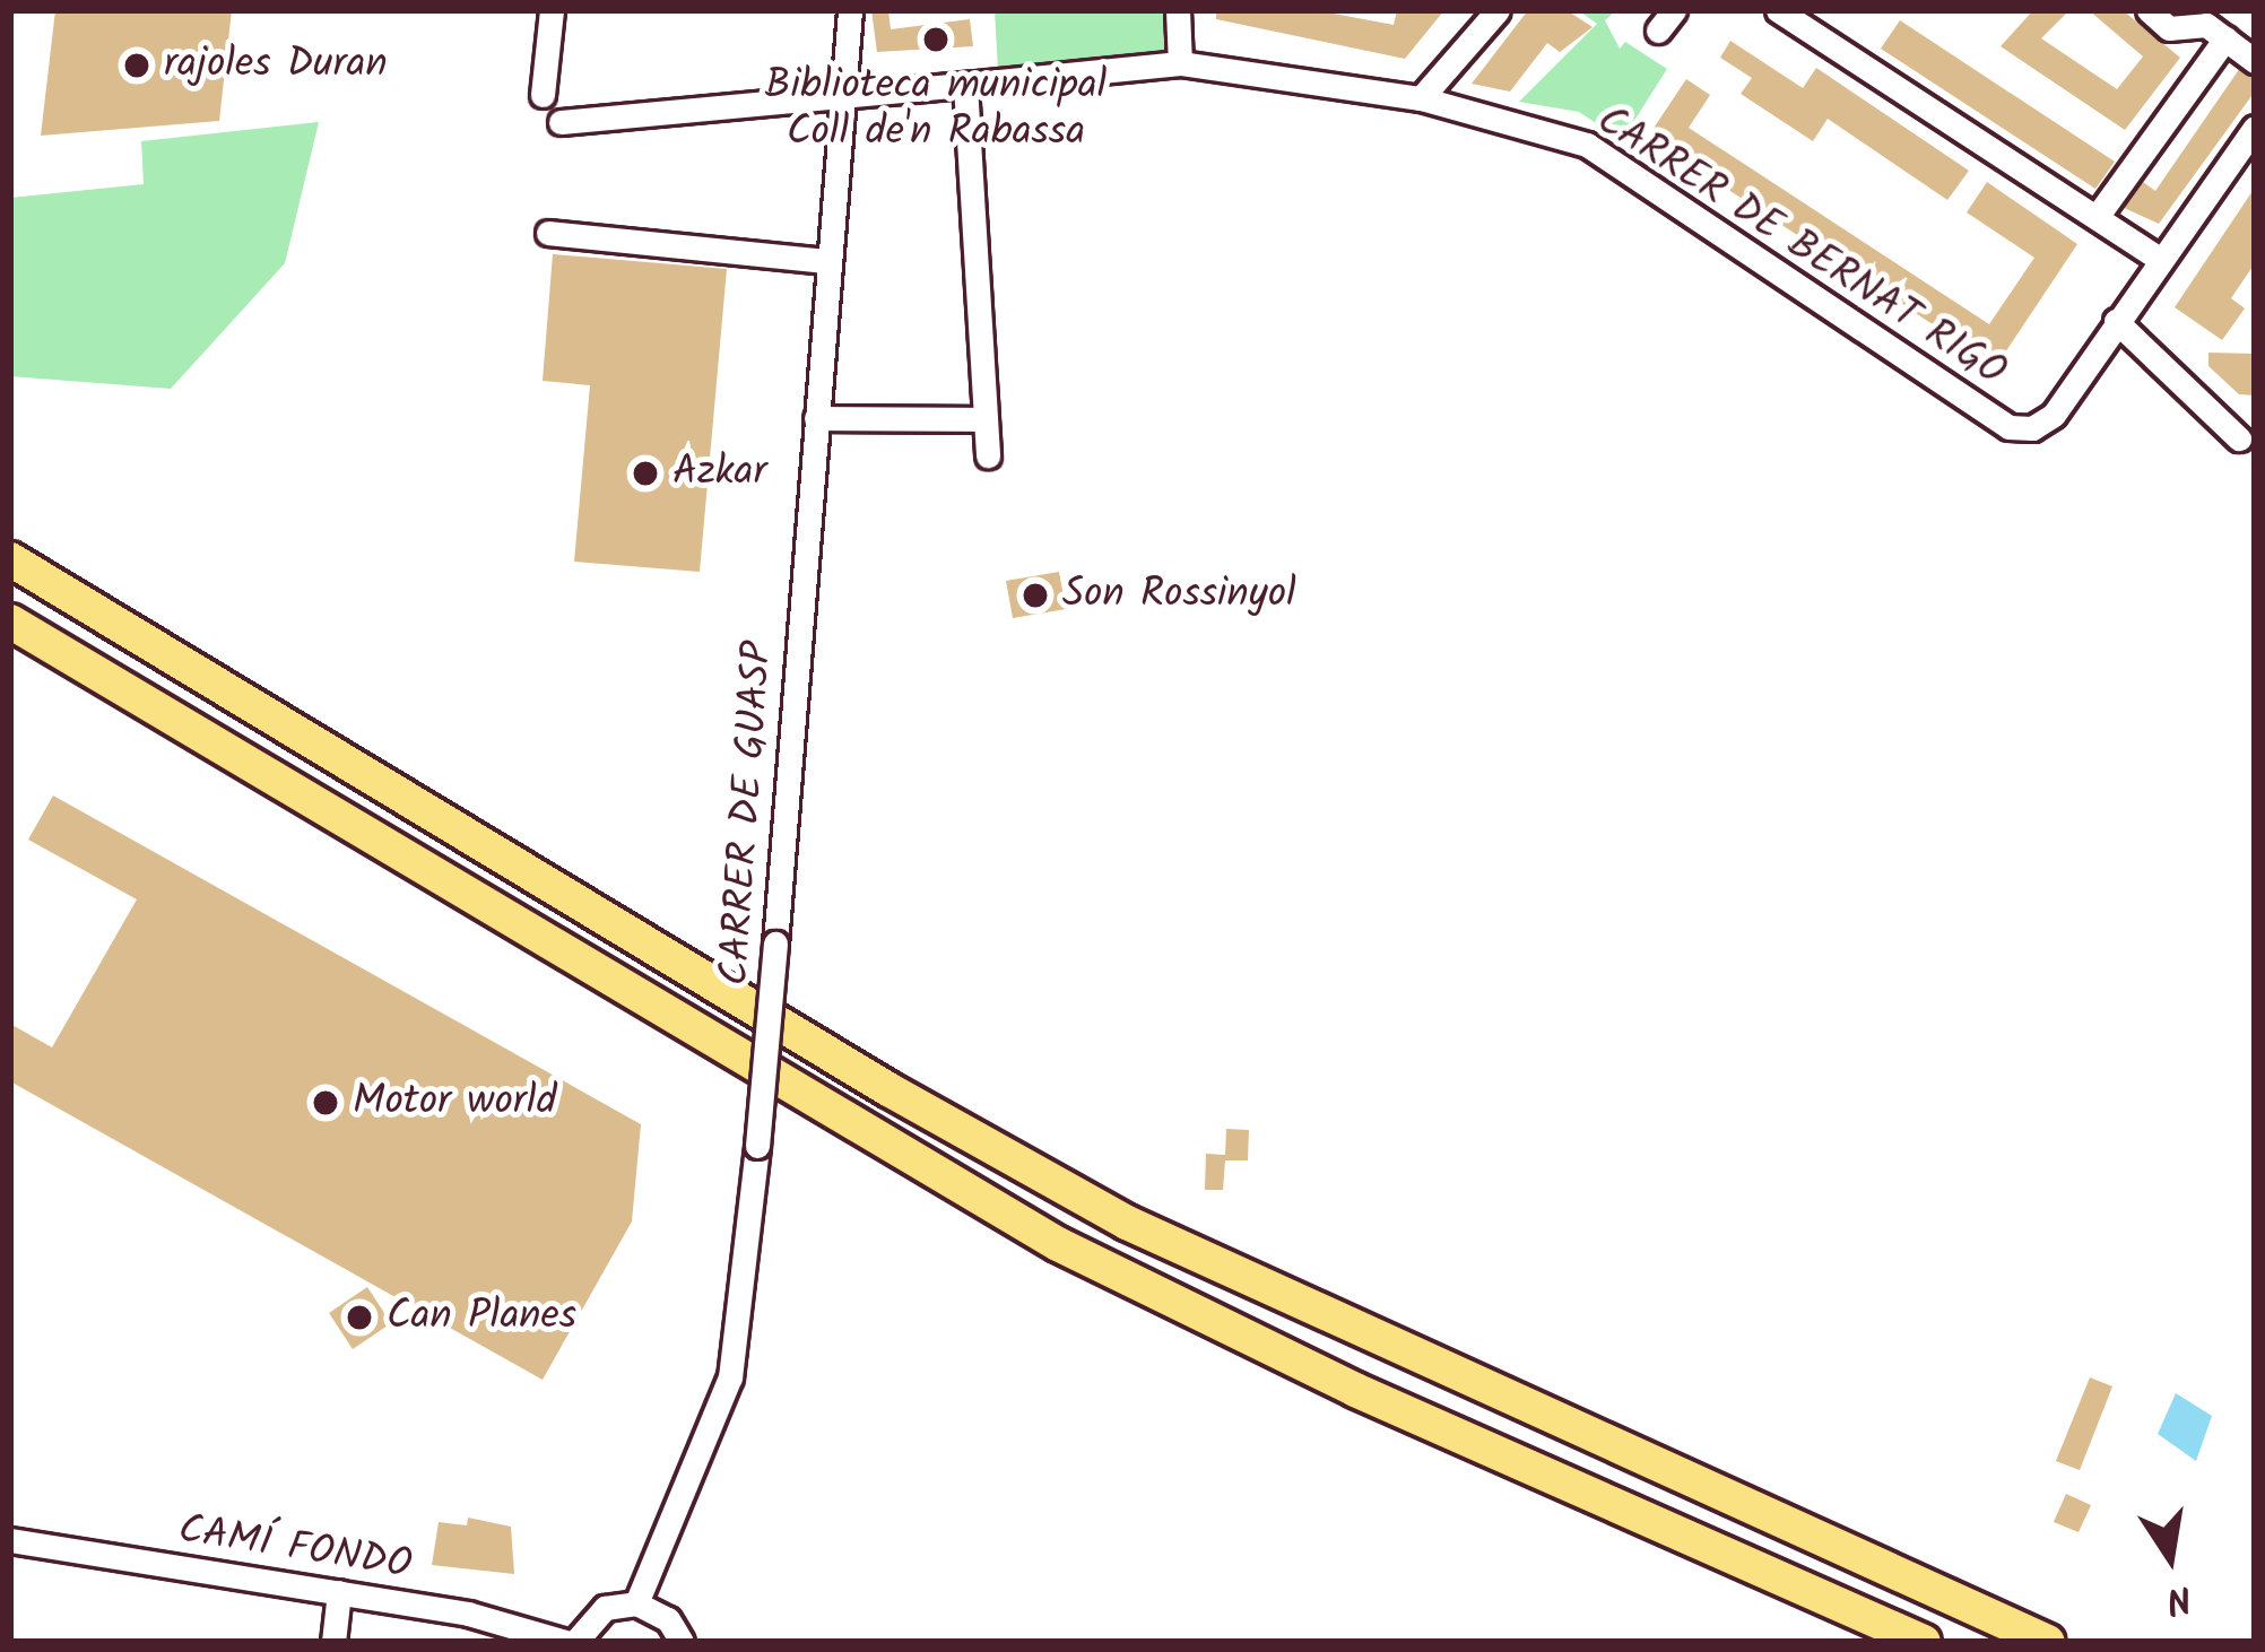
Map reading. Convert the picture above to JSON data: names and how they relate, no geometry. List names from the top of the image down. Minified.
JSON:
{"streets":{"street":["CARRER DE BERNAT RIGO","CARRER DE GUASP","CAMÍ FONDO"]},"crossings":[["CARRER DE BERNAT RIGO","CARRER DE GUASP"]],"places":["Biblioteca municipal Coll de'n Rabassa","rajoles Duran","Azkar","Son Rossinyol","Motor world","Can Planes"],"north":"bottom"}
